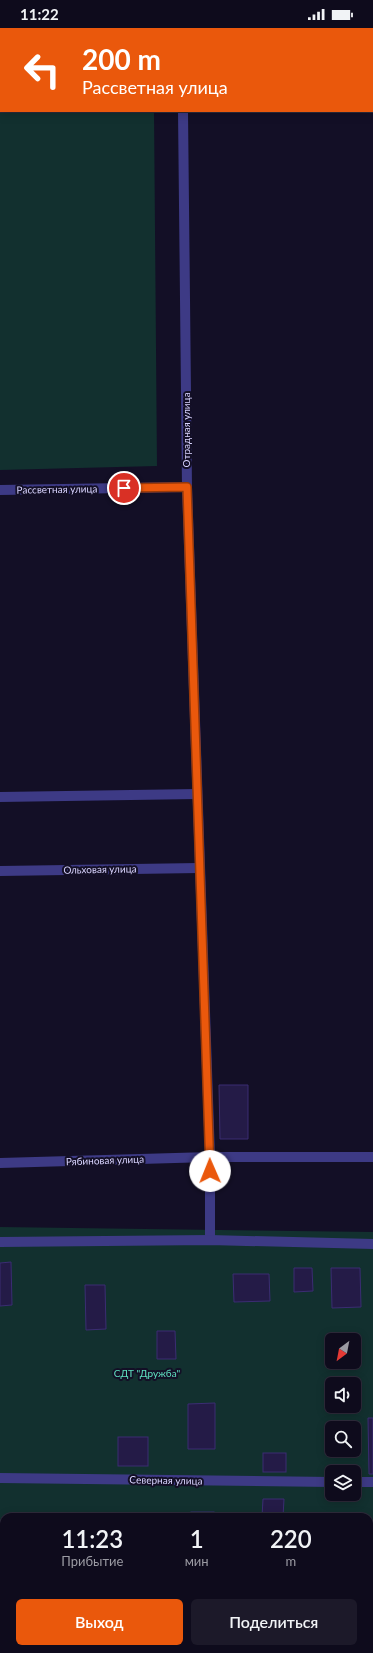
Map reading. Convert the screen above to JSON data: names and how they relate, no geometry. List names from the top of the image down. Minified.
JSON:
{"streets":{"street":["Отрадная улица","Рассветная улица","Ольховая улица","Рябиновая улица","Северная улица"]},"crossings":[["Отрадная улица","Рассветная улица"],["Отрадная улица","Ольховая улица"],["Отрадная улица","Рябиновая улица"]],"parks":["СДТ \"Дружба\""],"north":"bottom left","page":{"status":"11:22","turn":["200 m","Рассветная улица"],"eta":["11:23","Прибытие","1","мин","220","m"],"buttons":["Выход","Поделиться"]}}
